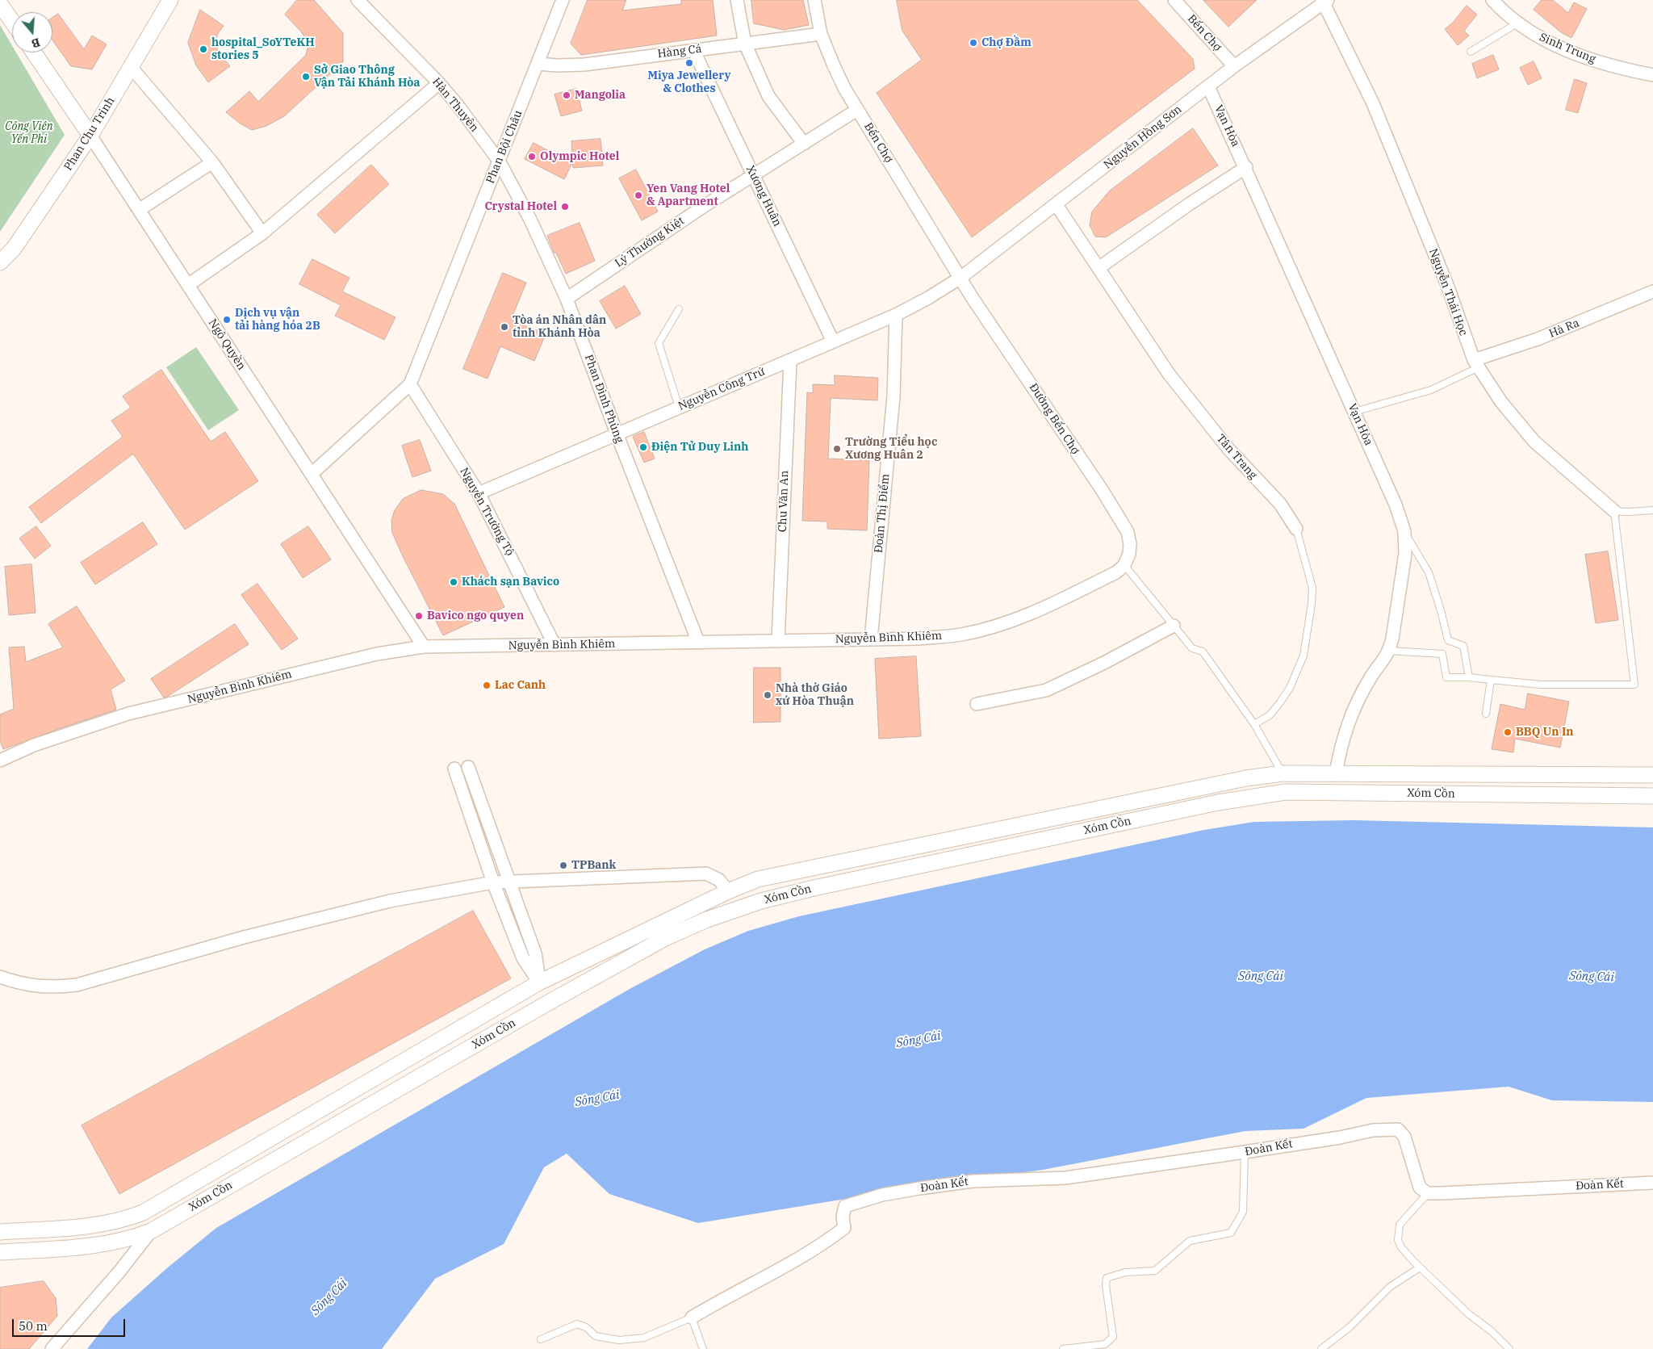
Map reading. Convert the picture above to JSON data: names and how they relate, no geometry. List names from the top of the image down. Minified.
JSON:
{"streets":{"street":["Bến Chợ","Sinh Trung","Hàng Cá","Hàn Thuyên","Vạn Hòa","Phan Chu Trinh","Nguyễn Hồng Sơn","Phan Bội Châu","Xương Huân","Lý Thường Kiệt","Nguyễn Thái Học","Hà Ra","Ngô Quyền","Nguyễn Công Trứ","Phan Đình Phùng","Đường Bến Chợ","Tân Trang","Chu Văn An","Nguyễn Trường Tộ","Đoàn Thị Điểm","Nguyễn Bình Khiêm","Xóm Cồn","Đoàn Kết"]},"crossings":[["Bến Chợ","Hàng Cá"],["Bến Chợ","Nguyễn Hồng Sơn"],["Bến Chợ","Lý Thường Kiệt"],["Bến Chợ","Nguyễn Công Trứ"],["Bến Chợ","Đường Bến Chợ"],["Hàng Cá","Phan Bội Châu"],["Hàng Cá","Xương Huân"],["Hàn Thuyên","Phan Bội Châu"],["Hàn Thuyên","Phan Đình Phùng"],["Vạn Hòa","Nguyễn Hồng Sơn"],["Vạn Hòa","Xóm Cồn"],["Phan Chu Trinh","Ngô Quyền"],["Nguyễn Hồng Sơn","Nguyễn Thái Học"],["Nguyễn Hồng Sơn","Nguyễn Công Trứ"],["Nguyễn Hồng Sơn","Đường Bến Chợ"],["Nguyễn Hồng Sơn","Tân Trang"],["Phan Bội Châu","Phan Đình Phùng"],["Phan Bội Châu","Nguyễn Trường Tộ"],["Xương Huân","Lý Thường Kiệt"],["Xương Huân","Nguyễn Công Trứ"],["Lý Thường Kiệt","Phan Đình Phùng"],["Nguyễn Thái Học","Hà Ra"],["Ngô Quyền","Nguyễn Bình Khiêm"],["Nguyễn Công Trứ","Phan Đình Phùng"],["Nguyễn Công Trứ","Đường Bến Chợ"],["Nguyễn Công Trứ","Chu Văn An"],["Nguyễn Công Trứ","Nguyễn Trường Tộ"],["Nguyễn Công Trứ","Đoàn Thị Điểm"],["Phan Đình Phùng","Nguyễn Bình Khiêm"],["Đường Bến Chợ","Nguyễn Bình Khiêm"],["Chu Văn An","Nguyễn Bình Khiêm"],["Nguyễn Trường Tộ","Nguyễn Bình Khiêm"],["Đoàn Thị Điểm","Nguyễn Bình Khiêm"]],"water":["Sông Cái"],"parks":["Công Viên Yến Phi"],"places":["Chợ Đầm","hospital_SoYTeKH stories 5","Miya Jewellery & Clothes","Sở Giao Thông Vận Tải Khánh Hòa","Mangolia","Olympic Hotel","Yen Vang Hotel & Apartment","Crystal Hotel","Dịch vụ vận tải hàng hóa 2B","Tòa án Nhân dân tỉnh Khánh Hòa","Điện Tử Duy Linh","Trường Tiểu học Xương Huân 2","Khách sạn Bavico","Bavico ngo quyen","Lac Canh","Nhà thờ Giáo xứ Hòa Thuận","BBQ Un In","TPBank"],"scale_bar":"50 m","north":"bottom"}
